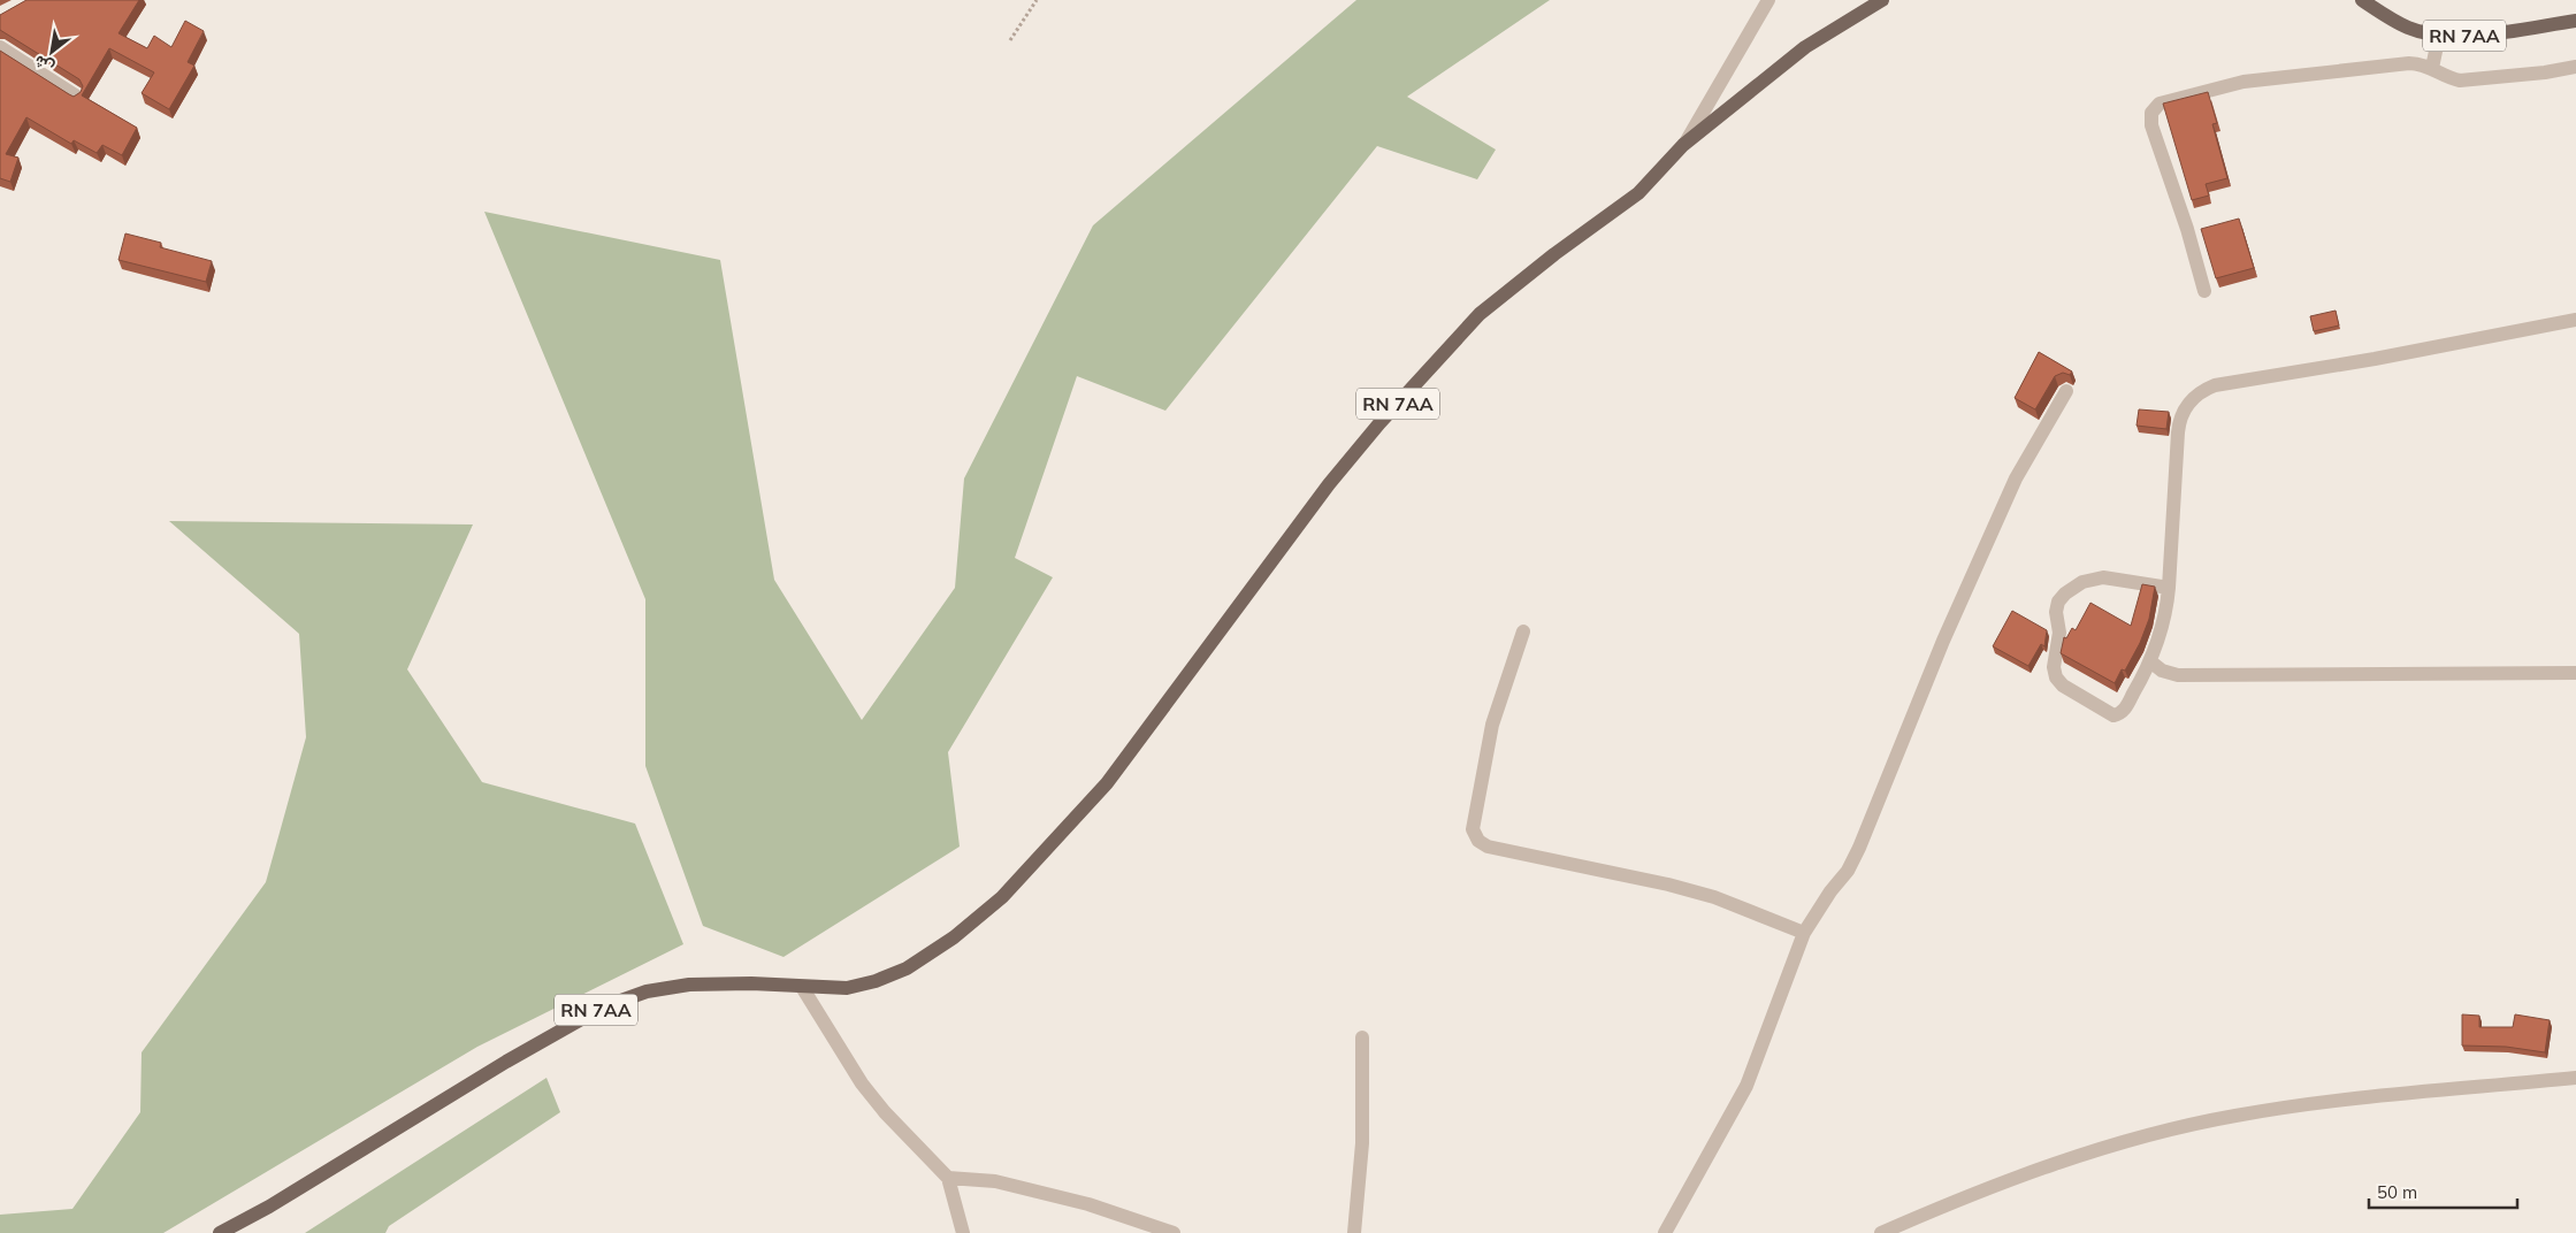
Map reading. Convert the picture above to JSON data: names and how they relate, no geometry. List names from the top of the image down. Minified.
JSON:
{"streets":{"main road":["RN 7AA"]},"scale_bar":"50 m","north":"bottom left"}
